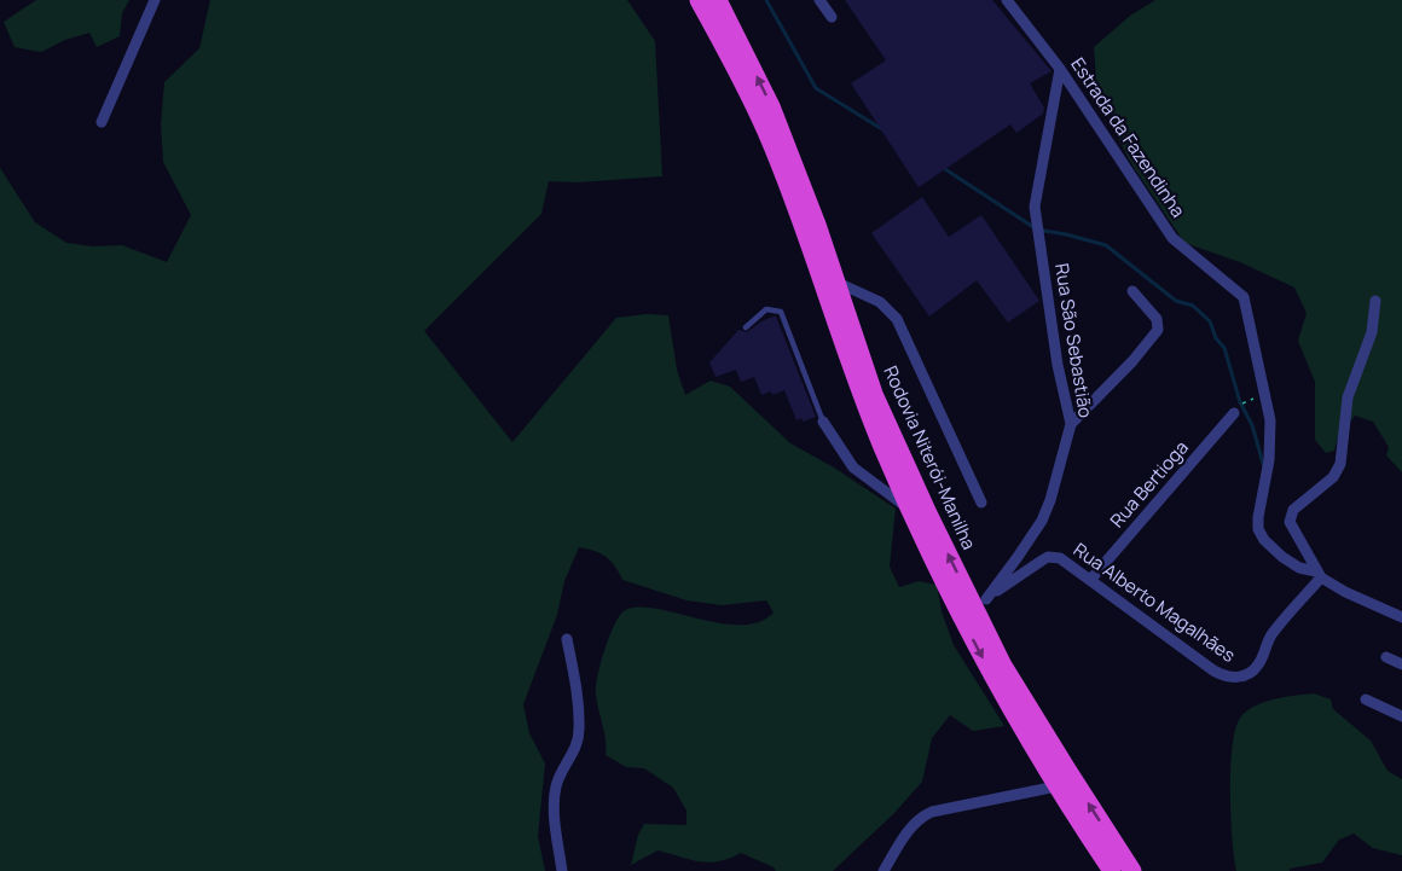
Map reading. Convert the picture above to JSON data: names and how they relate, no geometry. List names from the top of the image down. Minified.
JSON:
{"streets":{"highway":["Rodovia Niterói-Manilha"],"street":["Estrada da Fazendinha","Rua São Sebastião","Rua Bertioga","Rua Alberto Magalhães"]},"crossings":[["Estrada da Fazendinha","Rua São Sebastião"],["Estrada da Fazendinha","Rua Alberto Magalhães"],["Rua São Sebastião","Rodovia Niterói-Manilha"],["Rua São Sebastião","Rua Alberto Magalhães"],["Rodovia Niterói-Manilha","Rua Alberto Magalhães"],["Rua Bertioga","Rua Alberto Magalhães"]]}
